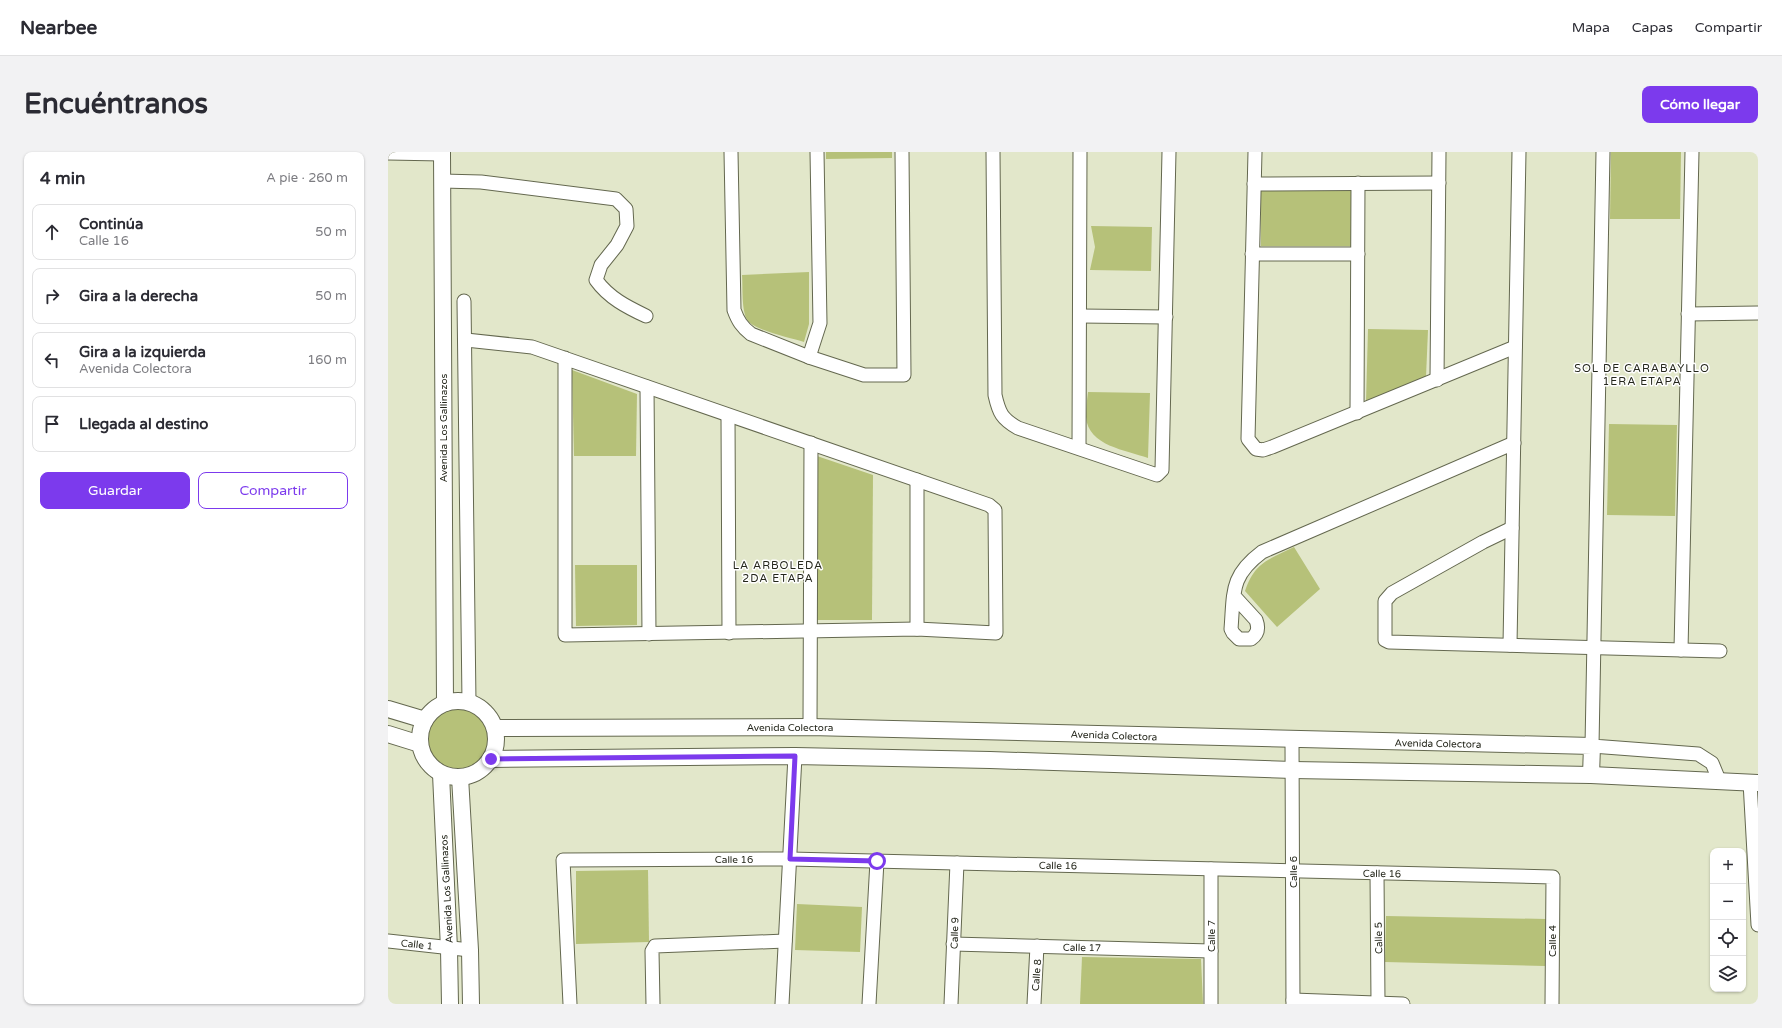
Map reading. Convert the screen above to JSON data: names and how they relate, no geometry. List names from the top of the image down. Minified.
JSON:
{"streets":{"street":["Avenida Los Gallinazos","Avenida Colectora","Calle 16","Calle 6","Calle 9","Calle 7","Calle 5","Calle 4","Calle 1","Calle 17","Calle 8"]},"crossings":[["Avenida Los Gallinazos","Avenida Colectora"],["Avenida Los Gallinazos","Calle 1"],["Avenida Colectora","Calle 6"],["Calle 16","Calle 6"],["Calle 16","Calle 9"],["Calle 16","Calle 7"],["Calle 16","Calle 5"],["Calle 16","Calle 4"],["Calle 9","Calle 17"],["Calle 7","Calle 17"],["Calle 17","Calle 8"]],"districts":["SOL DE CARABAYLLO 1ERA ETAPA","LA ARBOLEDA 2DA ETAPA"],"page":{"header":"Nearbee","nav":["Mapa","Capas","Compartir"],"buttons":["Cómo llegar",["Guardar","Compartir"]],"title":"Encuéntranos","heading":["4 min","A pie · 260 m"],"list":[["Continúa","Calle 16","50 m"],["Gira a la derecha","50 m"],["Gira a la izquierda","Avenida Colectora","160 m"],"Llegada al destino"],"map_buttons":["+","−"]}}
